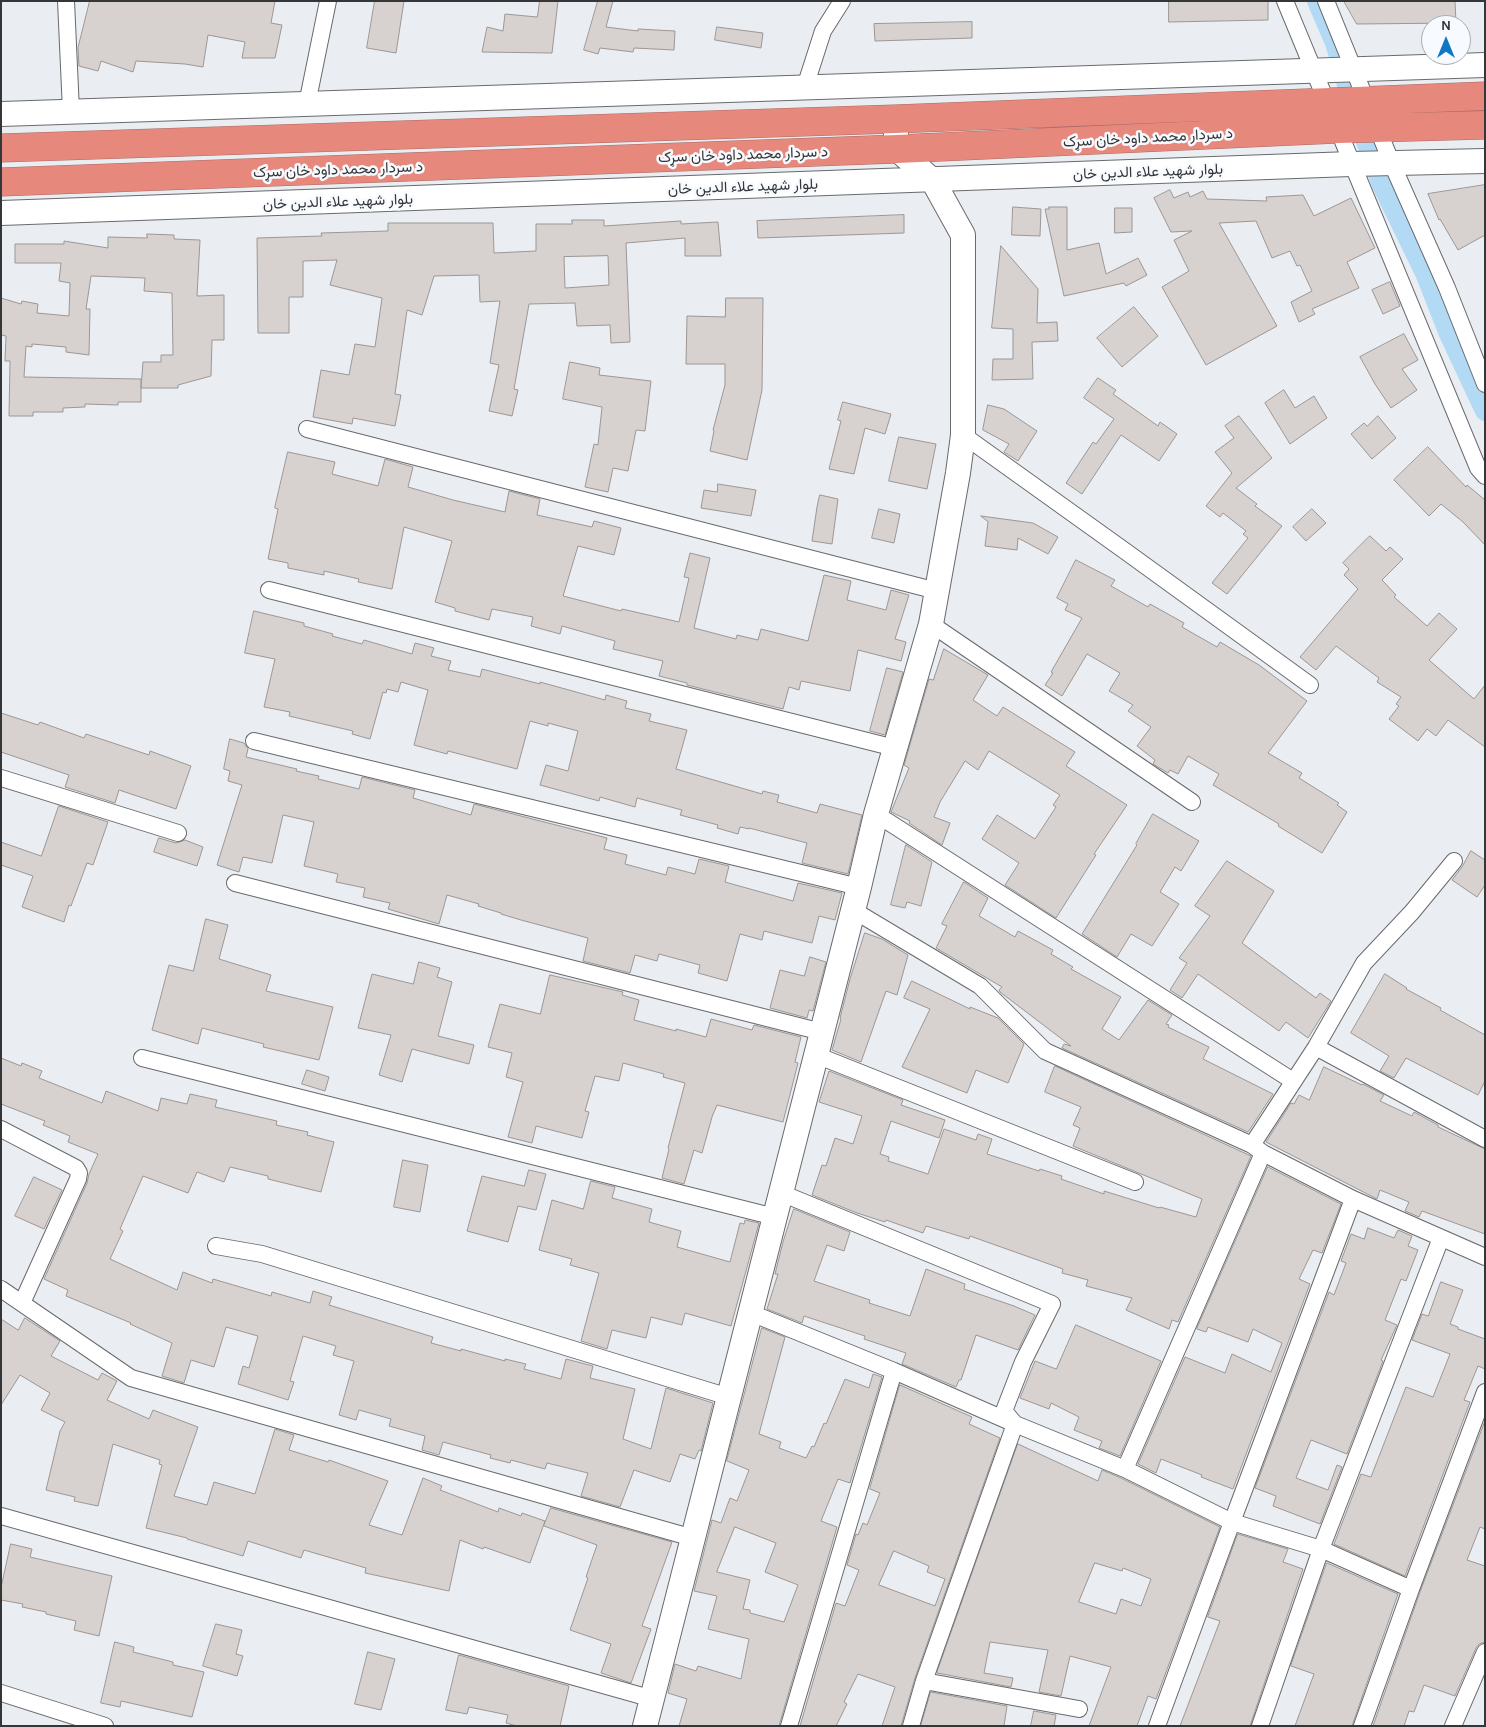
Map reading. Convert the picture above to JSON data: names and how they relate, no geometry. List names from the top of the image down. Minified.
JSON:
{"streets":{"highway":["د سردار محمد داود خان سړک"],"street":["بلوار شهید علاء الدین خان"]},"north":"top"}
